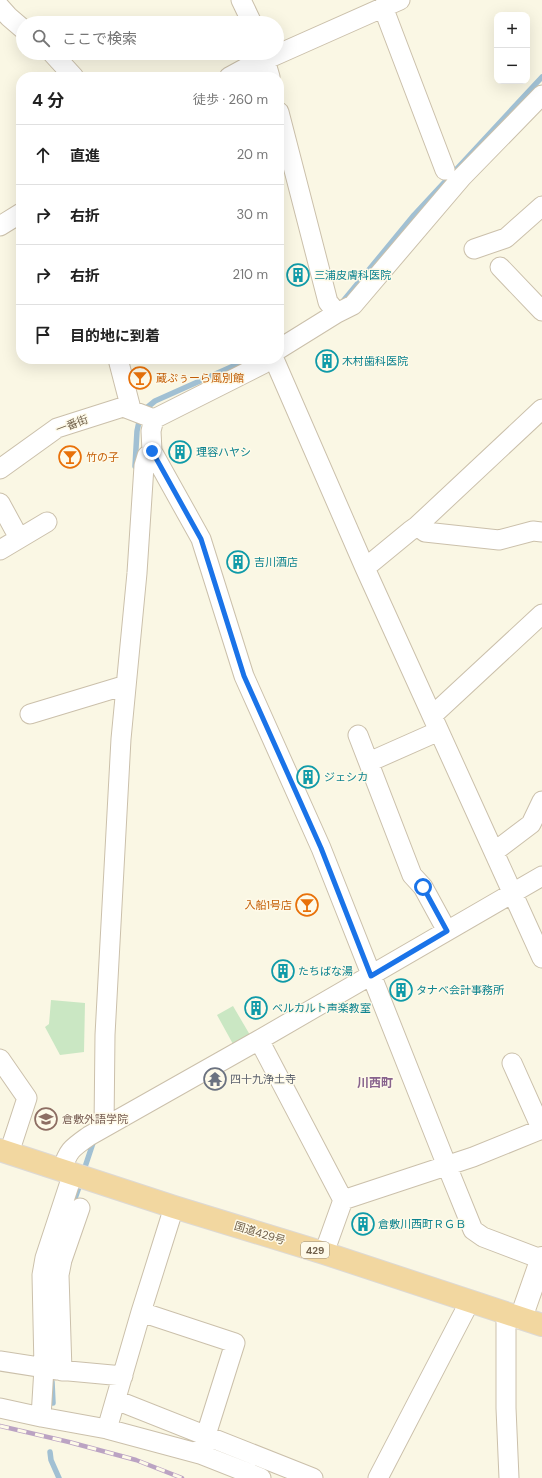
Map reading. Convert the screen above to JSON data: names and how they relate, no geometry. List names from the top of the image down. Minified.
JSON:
{"streets":{"highway":["国道429号","429"],"street":["一番街"]},"districts":["川西町"],"places":{"building":["三浦皮膚科医院","木村歯科医院","理容ハヤシ","吉川酒店","ジェシカ","たちばな湯","タナベ会計事務所","ベルカルト声楽教室","倉敷川西町ＲＧＢ"],"bar":["蔵ぷぅーら風別館","竹の子","入船1号店"],"temple":["四十九浄土寺"],"school or university":["倉敷外語学院"]},"page":{"map_buttons":["+","−"],"search":"ここで検索","heading":["4 分","徒歩 · 260 m"],"list":[["直進","20 m"],["右折","30 m"],["右折","210 m"],"目的地に到着"]}}
